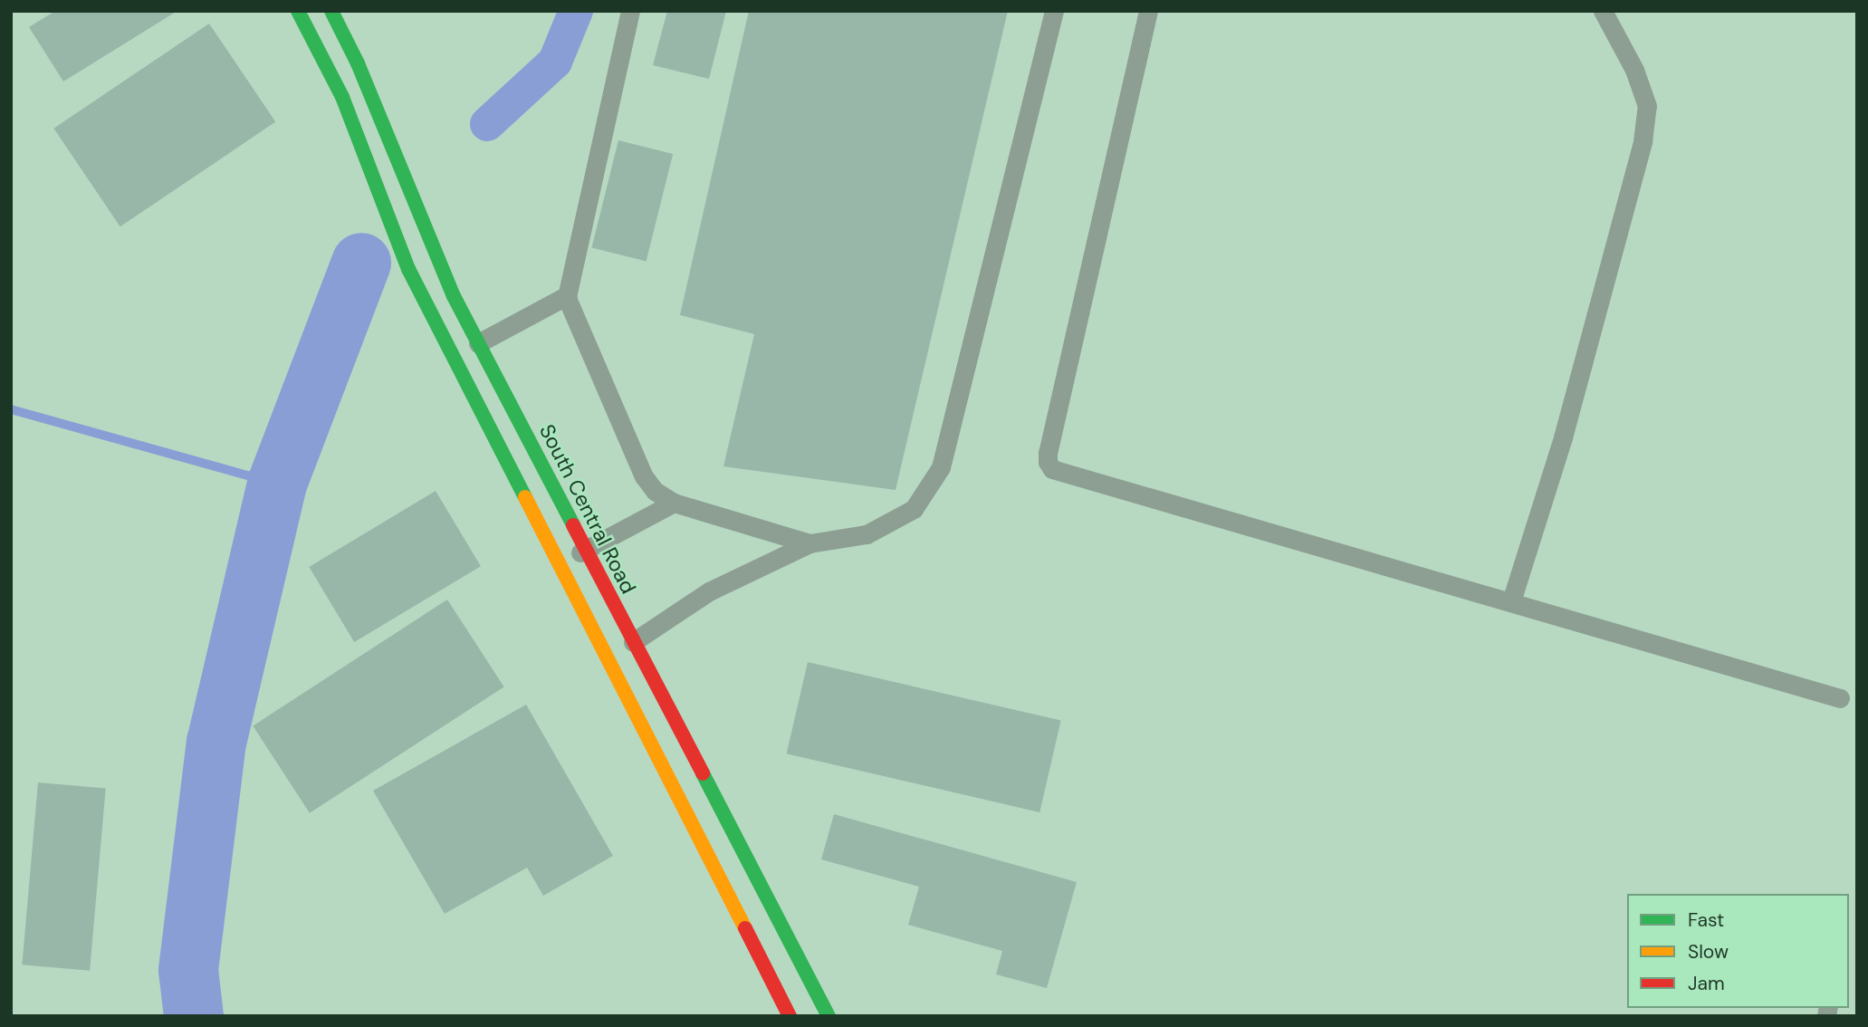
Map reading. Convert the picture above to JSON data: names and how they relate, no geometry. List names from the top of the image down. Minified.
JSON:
{"streets":{"street":["South Central Road"]},"legend":["Fast","Slow","Jam"]}
